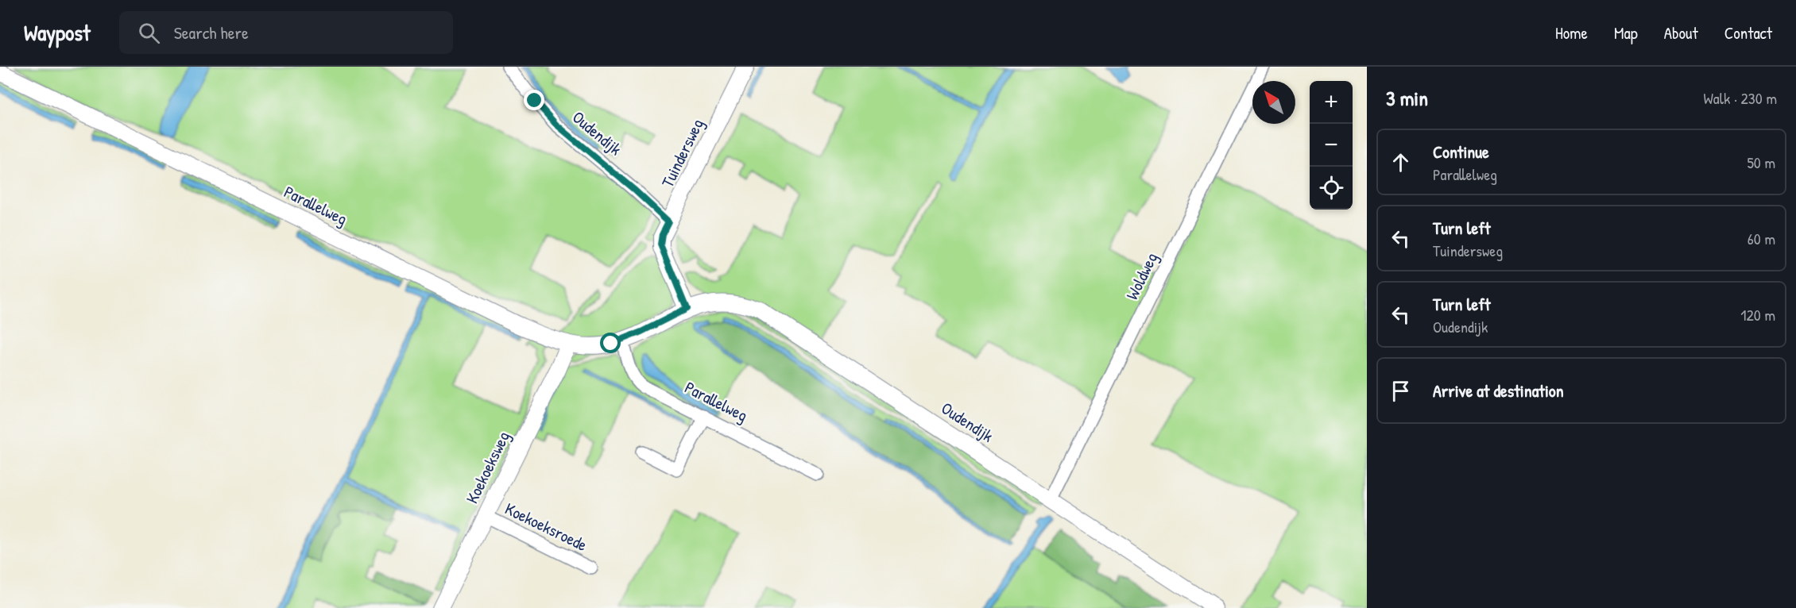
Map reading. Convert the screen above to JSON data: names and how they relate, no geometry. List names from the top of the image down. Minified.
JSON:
{"streets":{"street":["Oudendijk","Tuindersweg","Parallelweg","Woldweg","Koekoeksweg","Koekoeksroede"]},"crossings":[["Oudendijk","Tuindersweg"],["Oudendijk","Parallelweg"],["Oudendijk","Woldweg"],["Tuindersweg","Parallelweg"],["Parallelweg","Koekoeksweg"],["Koekoeksweg","Koekoeksroede"]],"north":"top left","page":{"header":"Waypost","search":"Search here","nav":["Home","Map","About","Contact"],"heading":["3 min","Walk · 230 m"],"map_buttons":["+","−"],"list":[["Continue","Parallelweg","50 m"],["Turn left","Tuindersweg","60 m"],["Turn left","Oudendijk","120 m"],"Arrive at destination"]}}
